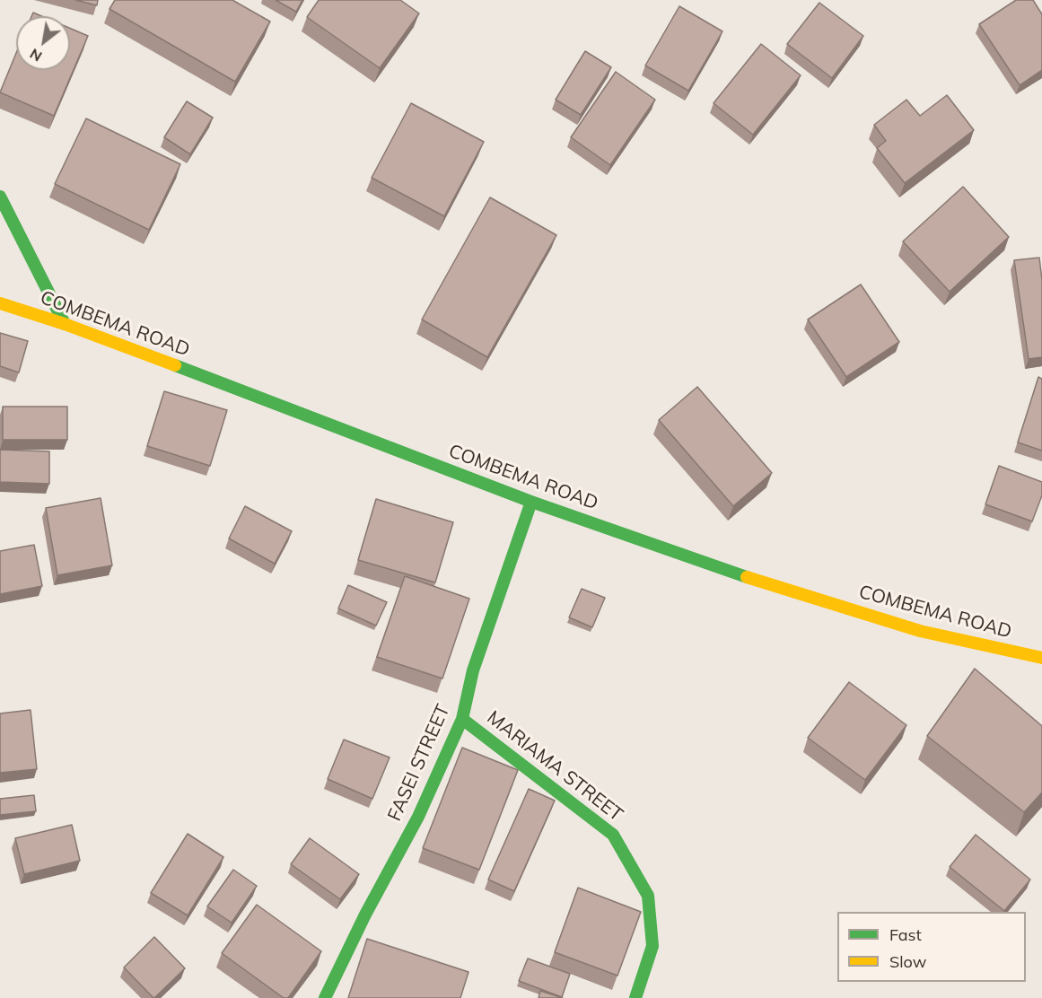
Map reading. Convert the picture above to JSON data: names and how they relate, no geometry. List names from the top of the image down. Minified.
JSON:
{"streets":{"street":["COMBEMA ROAD","FASEI STREET","MARIAMA STREET"]},"crossings":[["COMBEMA ROAD","FASEI STREET"],["FASEI STREET","MARIAMA STREET"]],"legend":["Fast","Slow"],"north":"bottom left"}
